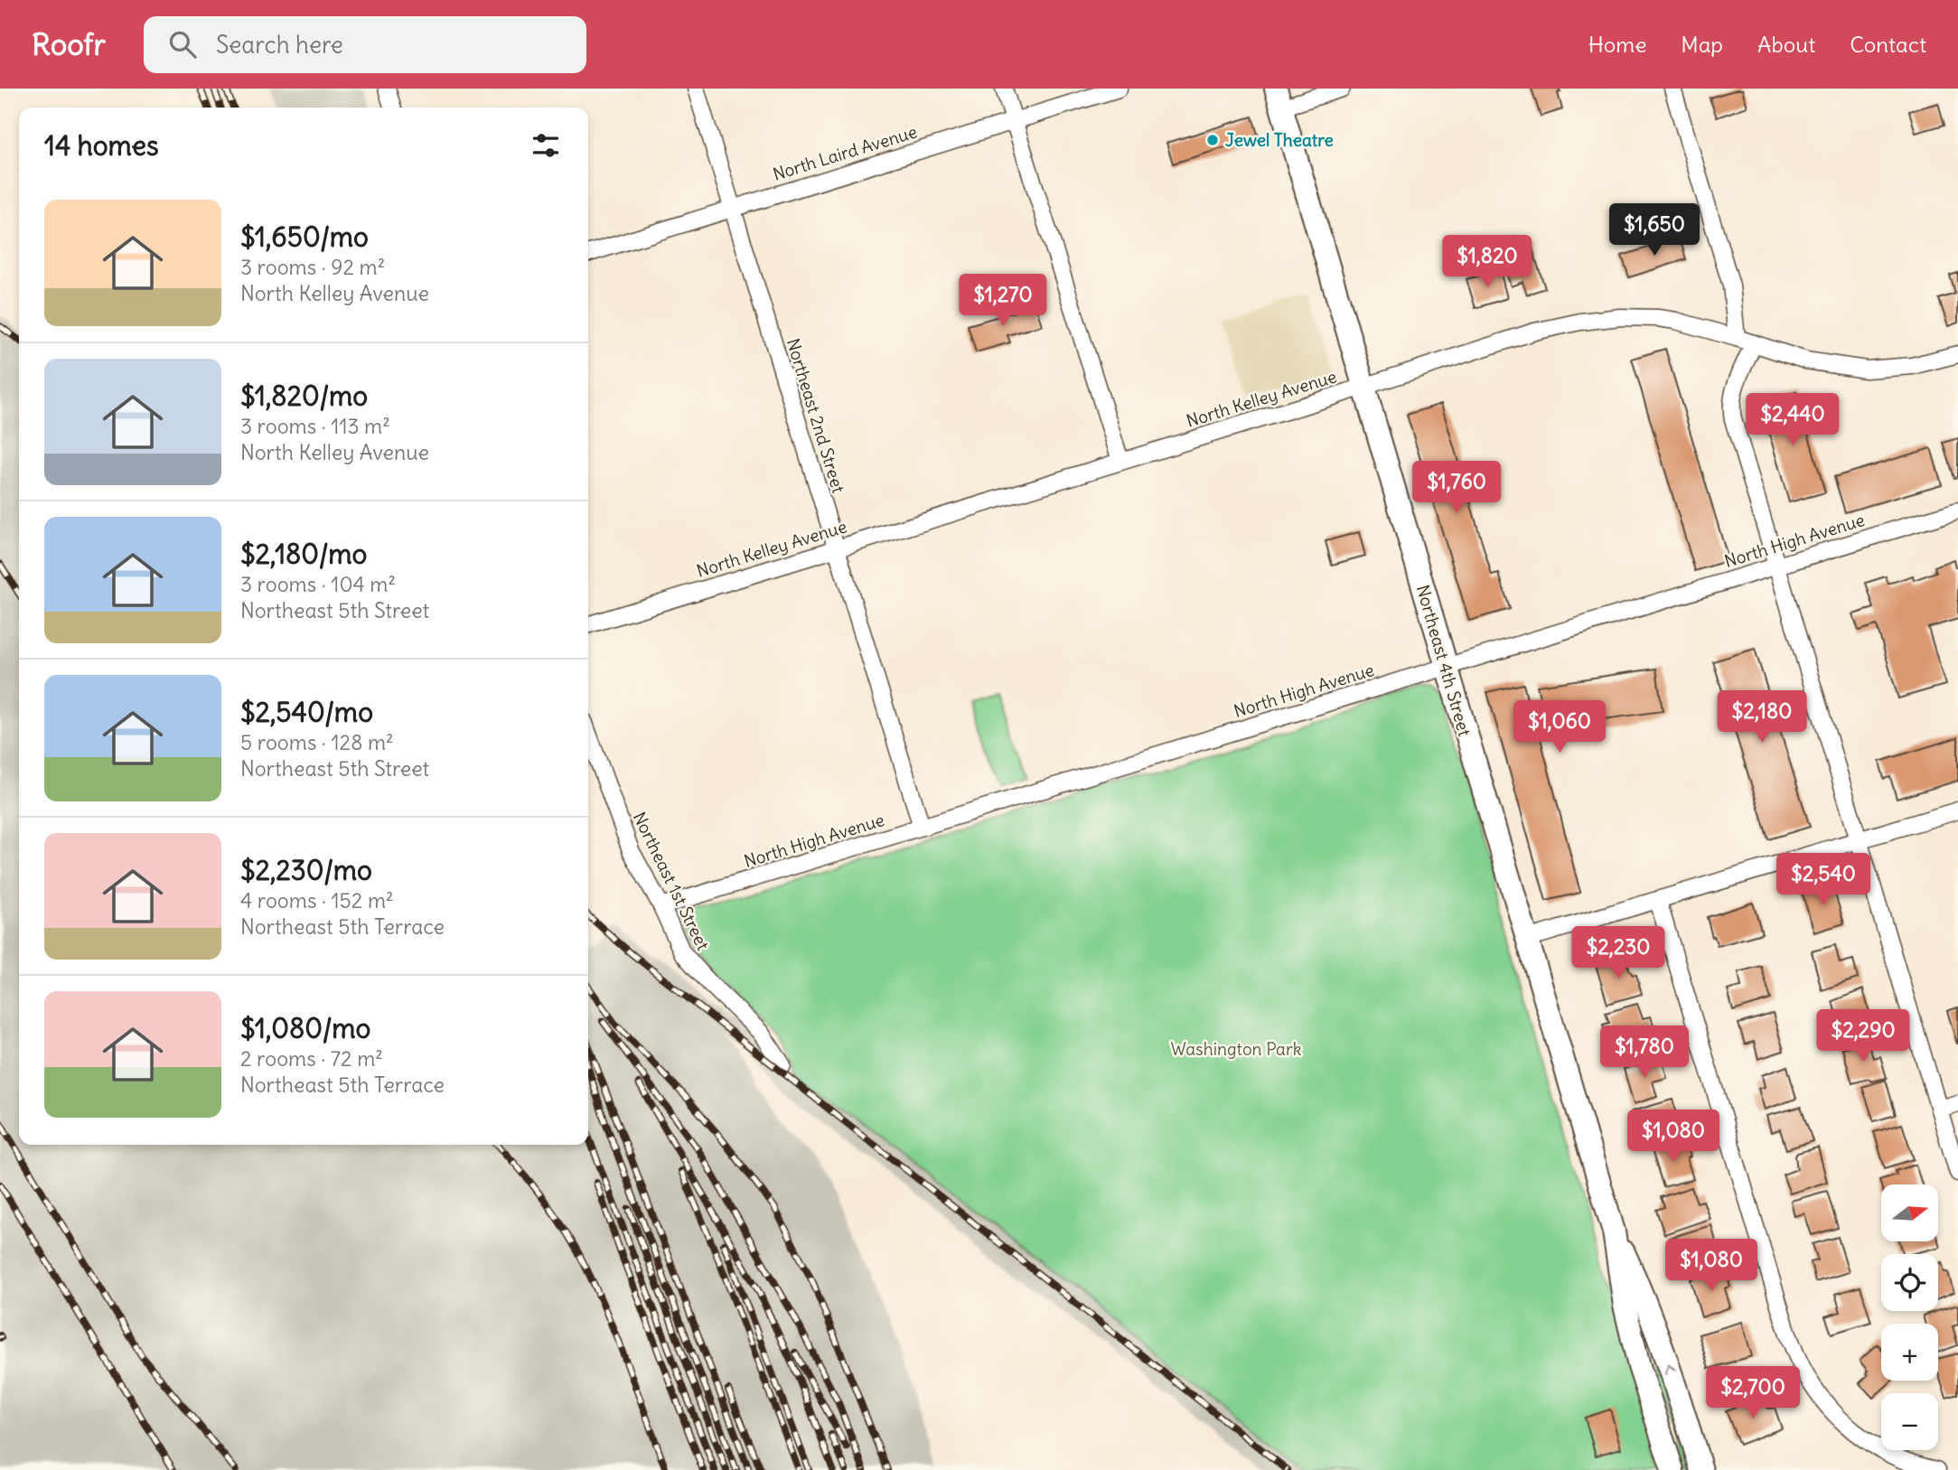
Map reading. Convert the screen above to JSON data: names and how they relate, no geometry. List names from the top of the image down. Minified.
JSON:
{"streets":{"main road":["Northeast 4th Street"],"street":["North Laird Avenue","North Kelley Avenue","Northeast 2nd Street","North High Avenue","Northeast 1st Street"]},"crossings":[["North Laird Avenue","Northeast 2nd Street"],["North Kelley Avenue","Northeast 2nd Street"],["North Kelley Avenue","Northeast 4th Street"],["Northeast 2nd Street","North High Avenue"],["North High Avenue","Northeast 4th Street"],["North High Avenue","Northeast 1st Street"]],"parks":["Washington Park"],"places":["Jewel Theatre"],"north":"right","page":{"header":"Roofr","search":"Search here","nav":["Home","Map","About","Contact"],"heading":"14 homes","list":[{"name":"$1,650/mo","note":"3 rooms · 92 m² · North Kelley Avenue"},{"name":"$1,820/mo","note":"3 rooms · 113 m² · North Kelley Avenue"},{"name":"$2,180/mo","note":"3 rooms · 104 m² · Northeast 5th Street"},{"name":"$2,540/mo","note":"5 rooms · 128 m² · Northeast 5th Street"},{"name":"$2,230/mo","note":"4 rooms · 152 m² · Northeast 5th Terrace"},{"name":"$1,080/mo","note":"2 rooms · 72 m² · Northeast 5th Terrace"}],"price":["$1,650","$1,820","$1,270","$2,440","$1,760","$2,180","$1,060","$2,540","$2,230","$2,290","$1,780","$1,080","$1,080","$2,700"],"map_buttons":["+","−"]}}
